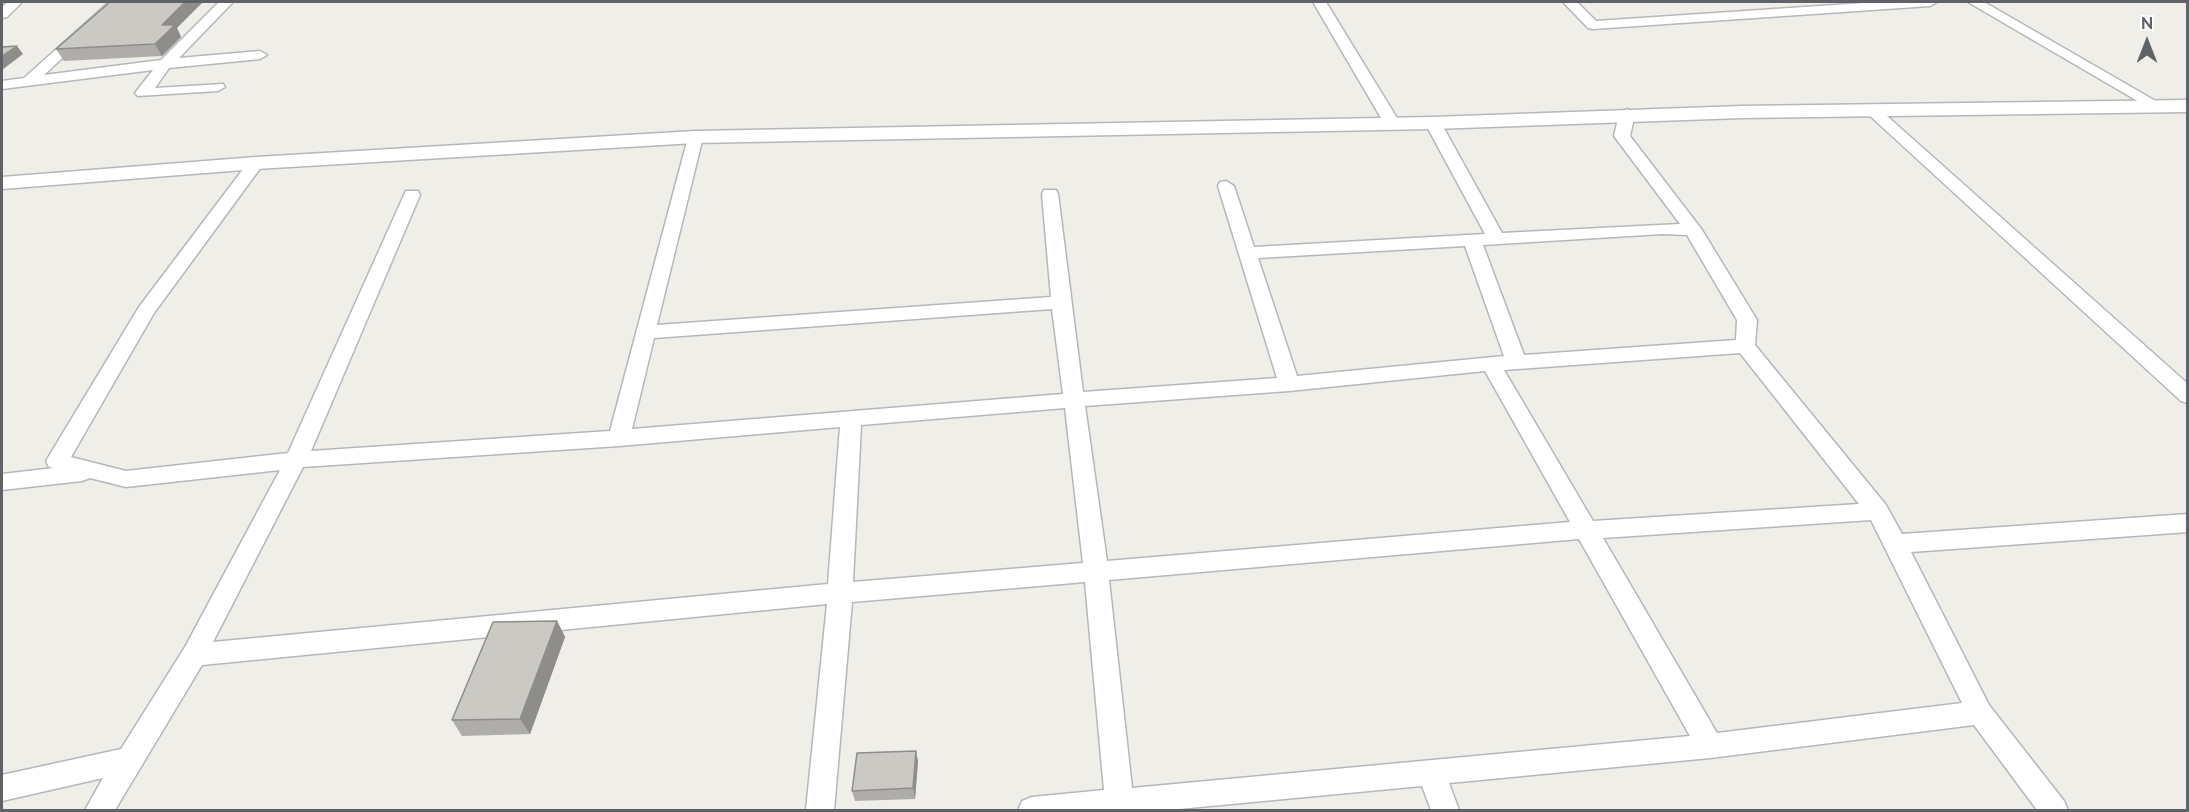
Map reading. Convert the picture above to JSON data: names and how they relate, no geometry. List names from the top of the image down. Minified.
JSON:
{"north":"top"}
